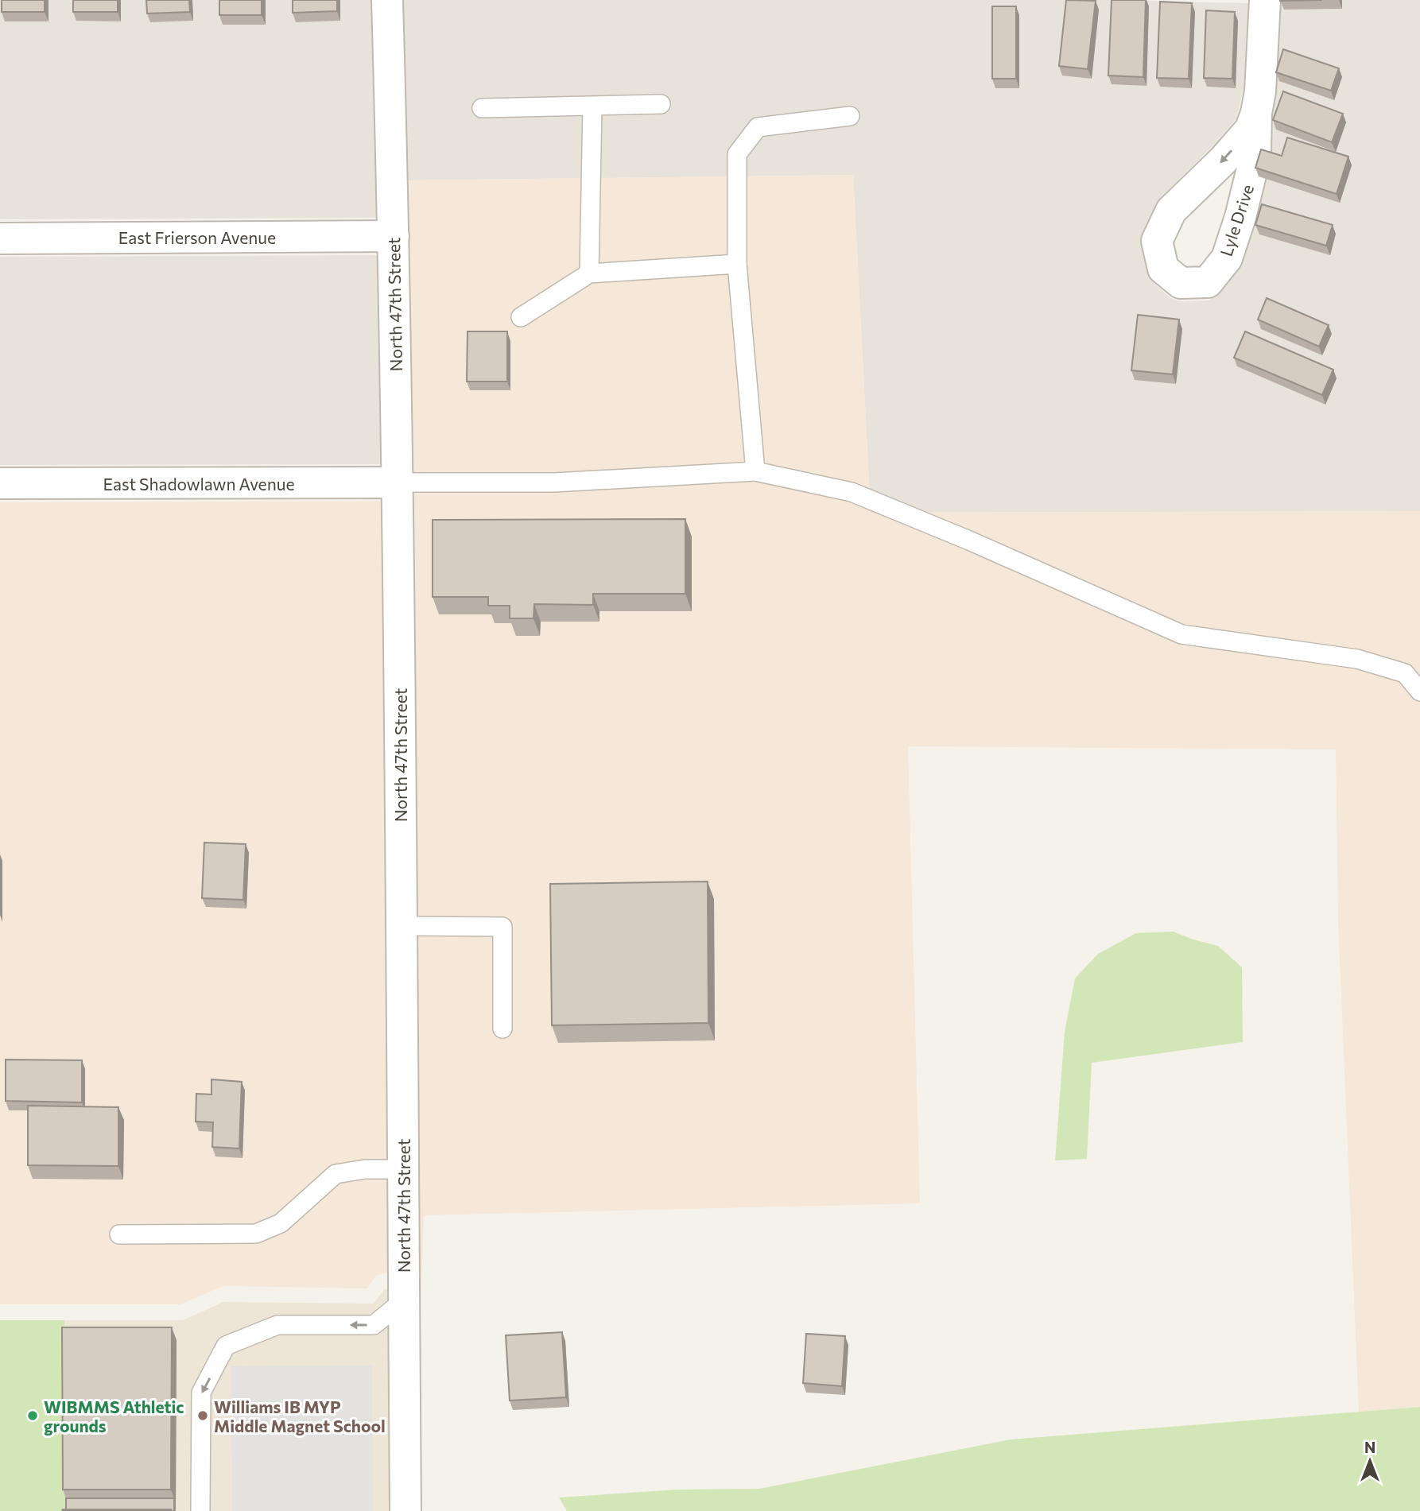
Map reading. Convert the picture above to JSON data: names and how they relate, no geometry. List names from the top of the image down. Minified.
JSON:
{"streets":{"street":["Lyle Drive","East Frierson Avenue","North 47th Street","East Shadowlawn Avenue"]},"crossings":[["East Frierson Avenue","North 47th Street"],["North 47th Street","East Shadowlawn Avenue"]],"places":["WIBMMS Athletic grounds","Williams IB MYP Middle Magnet School"],"north":"top"}
